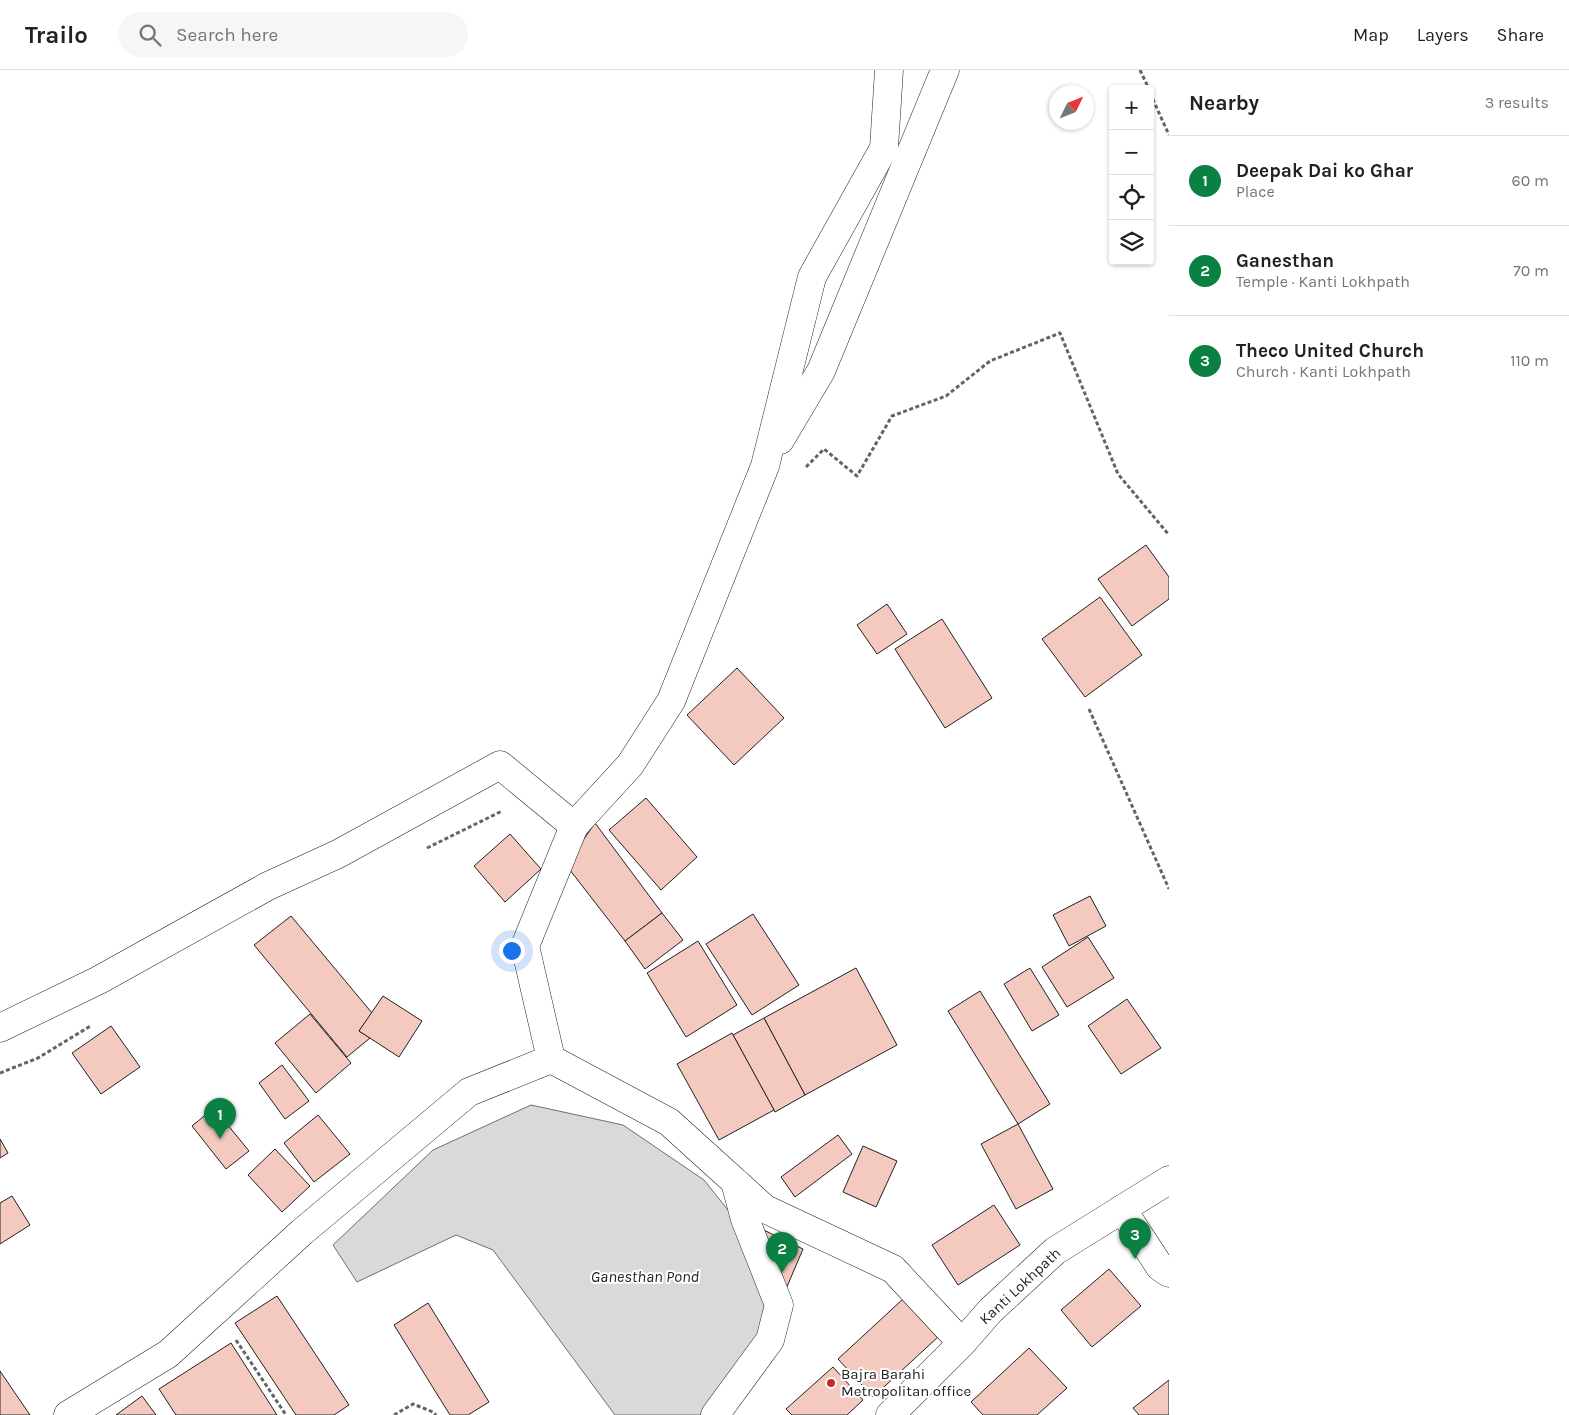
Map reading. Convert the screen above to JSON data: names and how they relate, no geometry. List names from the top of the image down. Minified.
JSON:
{"streets":{"street":["Kanti Lokhpath"]},"water":["Ganesthan Pond"],"places":["Bajra Barahi Metropolitan office"],"north":"top right","page":{"header":"Trailo","search":"Search here","nav":["Map","Layers","Share"],"heading":["Nearby","3 results"],"map_buttons":["+","−"],"list":[{"mark":"1","name":"Deepak Dai ko Ghar","note":"Place","value":"60 m"},{"mark":"2","name":"Ganesthan","note":"Temple · Kanti Lokhpath","value":"70 m"},{"mark":"3","name":"Theco United Church","note":"Church · Kanti Lokhpath","value":"110 m"}],"pins":["1","3","2"]}}
